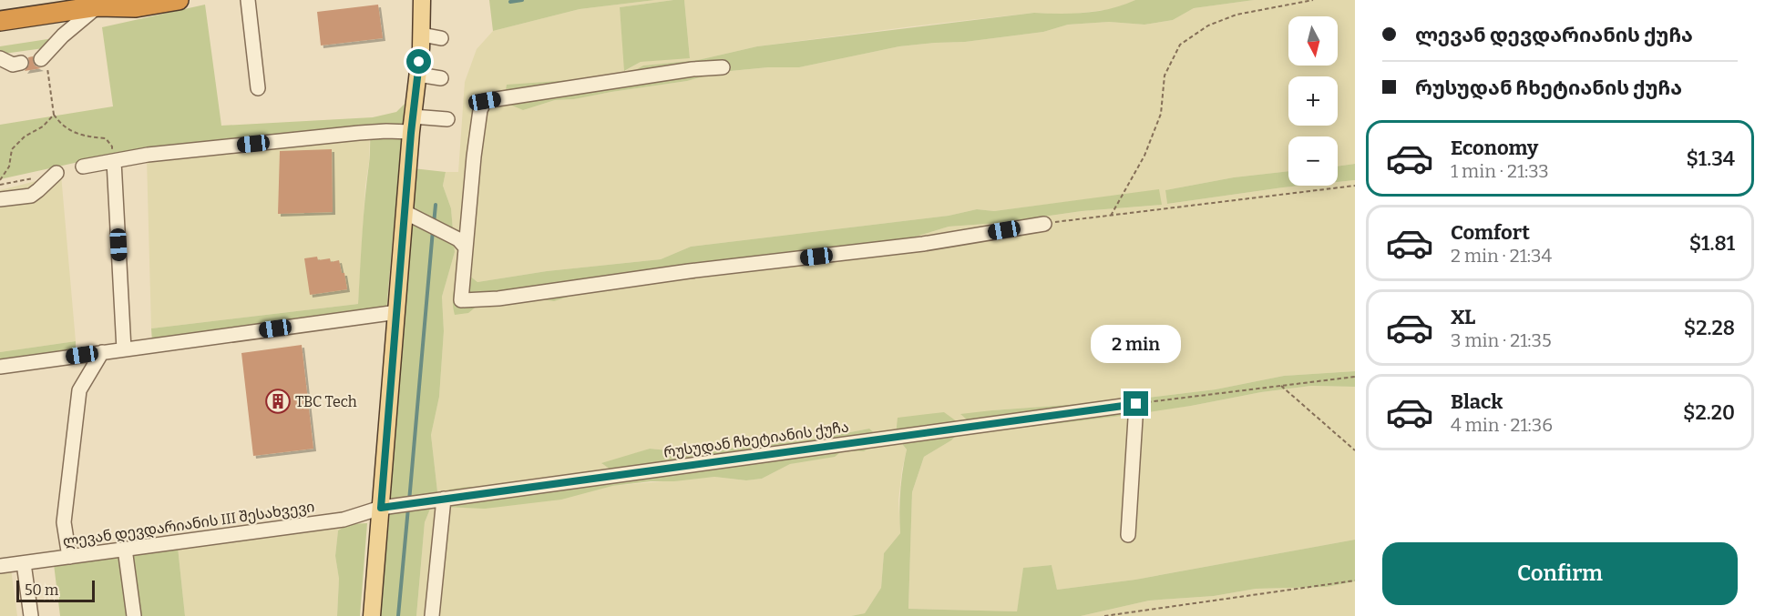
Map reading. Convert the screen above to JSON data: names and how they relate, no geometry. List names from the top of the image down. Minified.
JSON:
{"streets":{"street":["რუსუდან ჩხეტიანის ქუჩა","ლევან დევდარიანის III შესახვევი"]},"crossings":[["რუსუდან ჩხეტიანის ქუჩა","ლევან დევდარიანის III შესახვევი"]],"places":{"building":["TBC Tech"]},"scale_bar":"50 m","north":"bottom","page":{"banner":["ლევან დევდარიანის ქუჩა","რუსუდან ჩხეტიანის ქუჩა"],"map_buttons":["+","−"],"list":[{"name":"Economy","note":"1 min · 21:33","value":"$1.34"},{"name":"Comfort","note":"2 min · 21:34","value":"$1.81"},{"name":"XL","note":"3 min · 21:35","value":"$2.28"},{"name":"Black","note":"4 min · 21:36","value":"$2.20"}],"bubble":"2 min","buttons":"Confirm","scale":"50 m"}}
